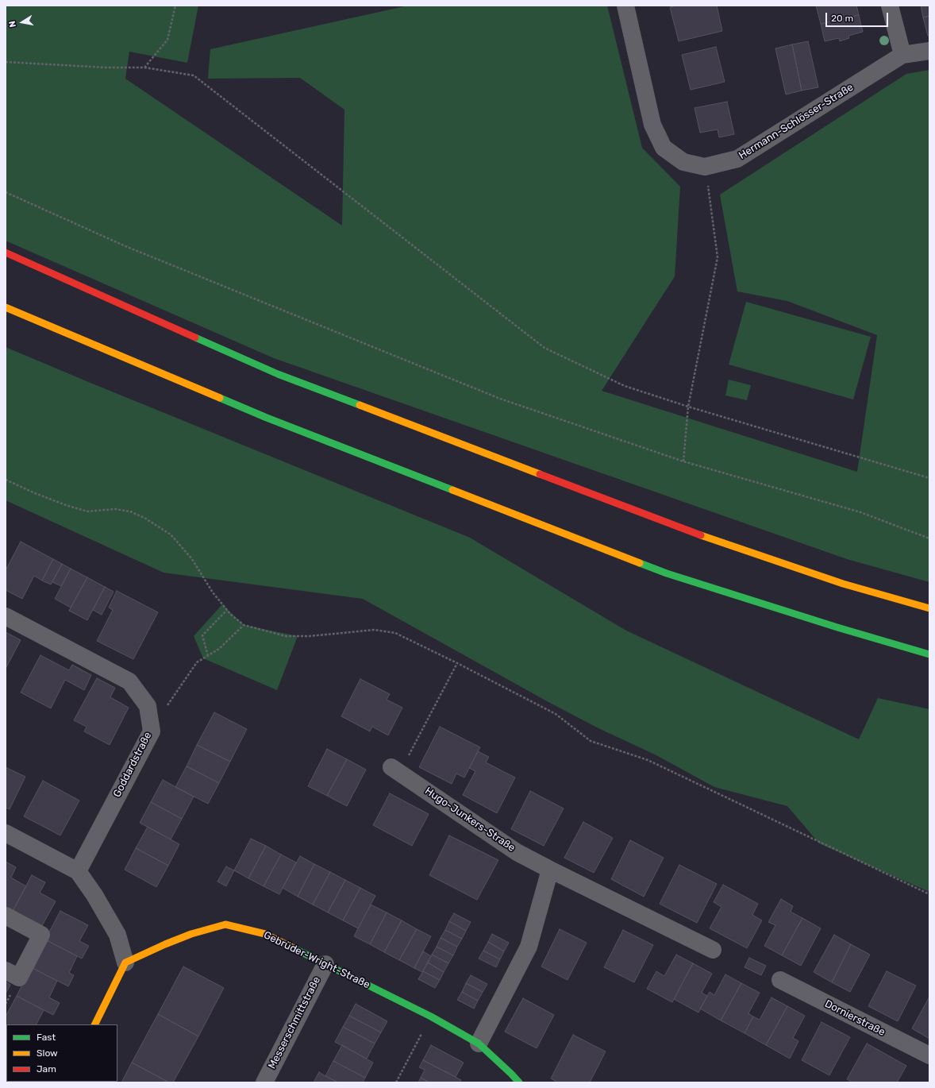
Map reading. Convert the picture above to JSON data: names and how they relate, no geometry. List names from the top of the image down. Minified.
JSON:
{"streets":{"main road":["Gebrüder-Wright-Straße"],"street":["Hermann-Schlösser-Straße","Goddardstraße","Hugo-Junkers-Straße","Dornierstraße","Messerschmittstraße"]},"crossings":[["Gebrüder-Wright-Straße","Messerschmittstraße"]],"legend":["Fast","Slow","Jam"],"scale_bar":"20 m","north":"left"}
